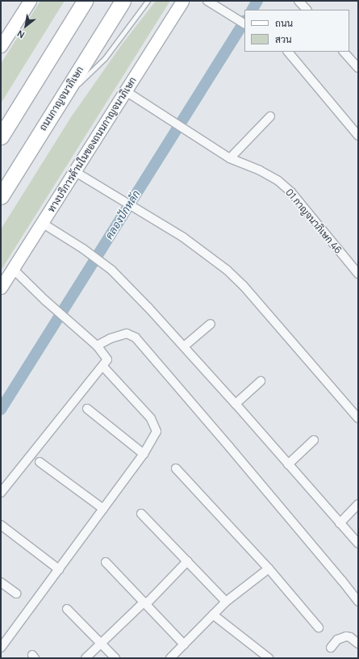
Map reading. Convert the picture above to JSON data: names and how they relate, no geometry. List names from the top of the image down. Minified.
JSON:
{"streets":{"highway":["ถนนกาญจนาภิเษก"],"main road":["ทางบริการด้านในของถนนกาญจนาภิเษก"],"street":["01 กาญจนาภิเษก 46"]},"crossings":[["ทางบริการด้านในของถนนกาญจนาภิเษก","01 กาญจนาภิเษก 46"]],"water":["คลองปักหลัก"],"legend":["ถนน","สวน"],"north":"bottom left"}
